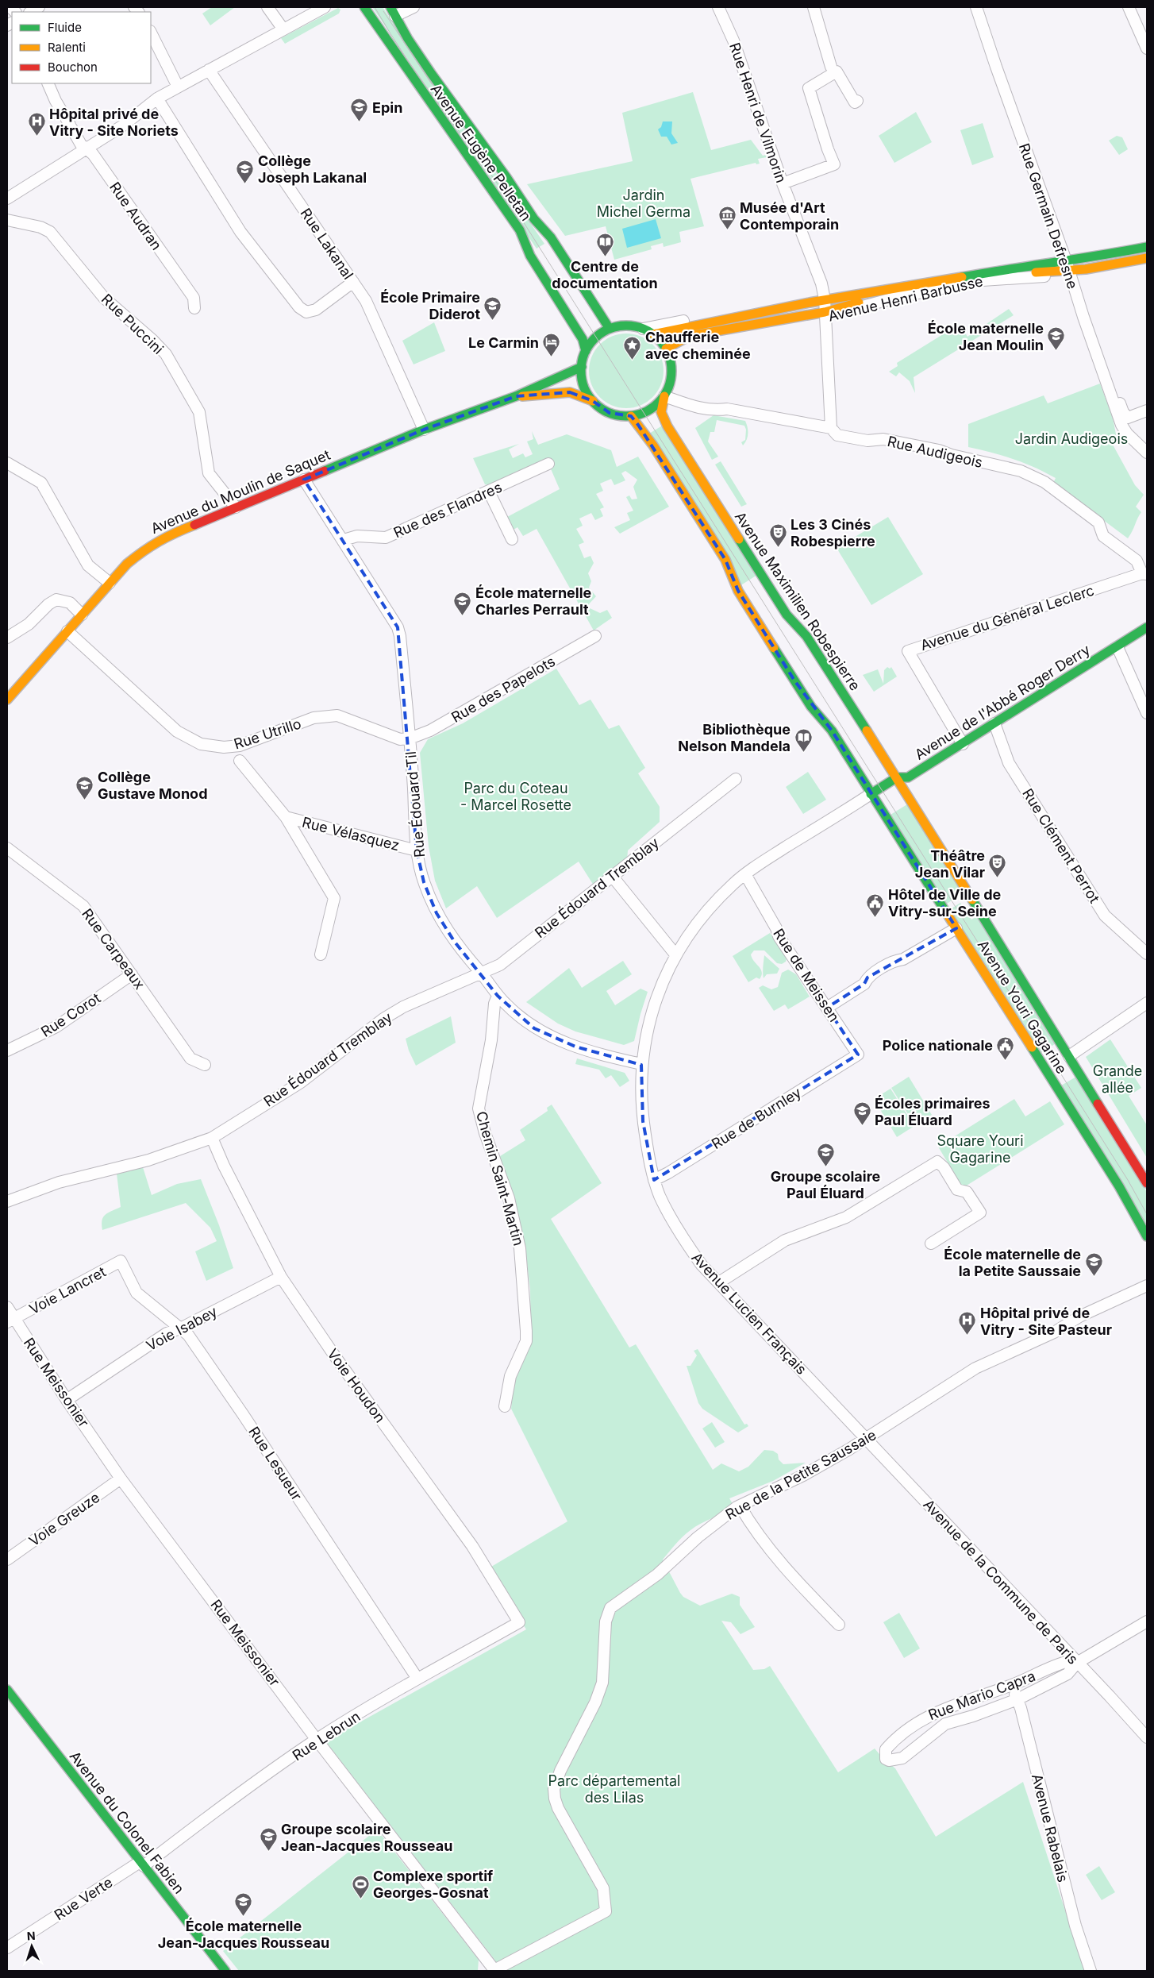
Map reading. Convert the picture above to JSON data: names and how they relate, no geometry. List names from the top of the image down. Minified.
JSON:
{"streets":{"main road":["Avenue Eugène Pelletan","Avenue Henri Barbusse","Avenue du Moulin de Saquet","Avenue Maximilien Robespierre","Avenue de l'Abbé Roger Derry","Avenue Youri Gagarine","Avenue du Colonel Fabien"],"street":["Rue Henri de Vilmorin","Rue Audran","Rue Germain Defresne","Rue Lakanal","Rue Puccini","Rue Audigeois","Rue des Flandres","Avenue du Général Leclerc","Rue des Papelots","Rue Utrillo","Rue Édouard Til","Rue Vélasquez","Rue Clément Perrot","Rue Édouard Tremblay","Rue Carpeaux","Rue de Meissen","Rue Corot","Rue de Burnley","Chemin Saint-Martin","Voie Lancret","Avenue Lucien Français","Voie Isabey","Rue Meissonier","Voie Houdon","Rue Lesueur","Rue de la Petite Saussaie","Voie Greuze","Avenue de la Commune de Paris","Rue Mario Capra","Rue Lebrun","Avenue Rabelais","Rue Verte"]},"crossings":[["Rue Henri de Vilmorin","Avenue Henri Barbusse"],["Rue Henri de Vilmorin","Rue Audigeois"],["Avenue Eugène Pelletan","Avenue Henri Barbusse"],["Avenue Eugène Pelletan","Rue Audigeois"],["Avenue Eugène Pelletan","Avenue du Moulin de Saquet"],["Avenue Eugène Pelletan","Avenue Maximilien Robespierre"],["Rue Germain Defresne","Avenue Henri Barbusse"],["Rue Lakanal","Avenue du Moulin de Saquet"],["Avenue Henri Barbusse","Rue Audigeois"],["Avenue Henri Barbusse","Avenue du Moulin de Saquet"],["Avenue Henri Barbusse","Avenue Maximilien Robespierre"],["Rue Puccini","Avenue du Moulin de Saquet"],["Rue Audigeois","Avenue du Moulin de Saquet"],["Rue Audigeois","Avenue Maximilien Robespierre"],["Rue Audigeois","Avenue du Général Leclerc"],["Avenue du Moulin de Saquet","Avenue Maximilien Robespierre"],["Avenue du Moulin de Saquet","Rue Utrillo"],["Avenue du Moulin de Saquet","Rue Édouard Til"],["Rue des Flandres","Rue Édouard Til"],["Avenue Maximilien Robespierre","Avenue de l'Abbé Roger Derry"],["Avenue Maximilien Robespierre","Avenue Youri Gagarine"],["Avenue du Général Leclerc","Avenue de l'Abbé Roger Derry"],["Rue des Papelots","Rue Utrillo"],["Rue des Papelots","Rue Édouard Til"],["Avenue de l'Abbé Roger Derry","Rue Clément Perrot"],["Avenue de l'Abbé Roger Derry","Avenue Youri Gagarine"],["Avenue de l'Abbé Roger Derry","Avenue Lucien Français"],["Rue Utrillo","Rue Édouard Til"],["Rue Édouard Til","Rue Vélasquez"],["Rue Édouard Til","Rue Édouard Tremblay"],["Rue Édouard Til","Chemin Saint-Martin"],["Rue Édouard Til","Avenue Lucien Français"],["Rue Édouard Tremblay","Voie Houdon"],["Rue Carpeaux","Rue Corot"],["Rue de Meissen","Rue de Burnley"],["Rue de Meissen","Avenue Lucien Français"],["Avenue Youri Gagarine","Avenue Lucien Français"],["Rue de Burnley","Avenue Lucien Français"],["Voie Lancret","Rue Meissonier"],["Voie Lancret","Rue Lesueur"],["Avenue Lucien Français","Avenue de la Commune de Paris"],["Voie Isabey","Rue Meissonier"],["Voie Isabey","Voie Houdon"],["Voie Isabey","Rue Lesueur"],["Rue Meissonier","Rue de la Petite Saussaie"],["Rue Meissonier","Voie Greuze"],["Rue Meissonier","Rue Lebrun"],["Voie Houdon","Rue Lebrun"],["Rue Lesueur","Rue Lebrun"],["Rue de la Petite Saussaie","Avenue de la Commune de Paris"],["Avenue de la Commune de Paris","Rue Mario Capra"],["Rue Mario Capra","Avenue Rabelais"],["Rue Lebrun","Avenue du Colonel Fabien"],["Rue Lebrun","Rue Verte"],["Avenue du Colonel Fabien","Rue Verte"]],"parks":["Jardin Michel Germa","Jardin Audigeois","Parc du Coteau - Marcel Rosette","Grande allée","Square Youri Gagarine","Parc départemental des Lilas"],"places":{"school or university":["Epin","Collège Joseph Lakanal","École Primaire Diderot","École maternelle Jean Moulin","École maternelle Charles Perrault","Collège Gustave Monod","Écoles primaires Paul Éluard","Groupe scolaire Paul Éluard","École maternelle de la Petite Saussaie","Groupe scolaire Jean-Jacques Rousseau","École maternelle Jean-Jacques Rousseau"],"hospital":["Hôpital privé de Vitry - Site Noriets","Hôpital privé de Vitry - Site Pasteur"],"museum":["Musée d'Art Contemporain"],"library":["Centre de documentation","Bibliothèque Nelson Mandela"],"hotel":["Le Carmin"],"place":["Chaufferie avec cheminée"],"theatre":["Les 3 Cinés Robespierre","Théâtre Jean Vilar"],"public building":["Hôtel de Ville de Vitry-sur-Seine","Police nationale"],"sports":["Complexe sportif Georges-Gosnat"]},"legend":["Fluide","Ralenti","Bouchon"],"north":"top"}
